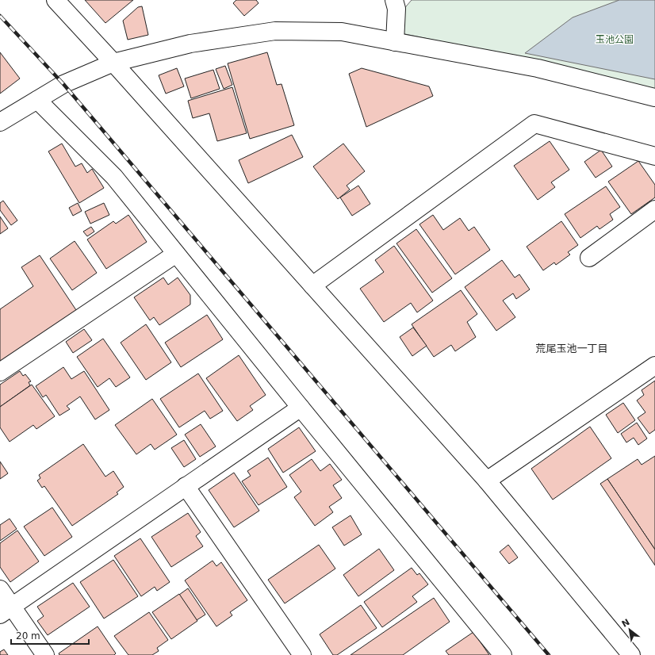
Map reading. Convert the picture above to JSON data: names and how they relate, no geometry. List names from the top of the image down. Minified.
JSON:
{"districts":["荒尾玉池一丁目"],"parks":["玉池公園"],"scale_bar":"20 m","north":"top left"}
